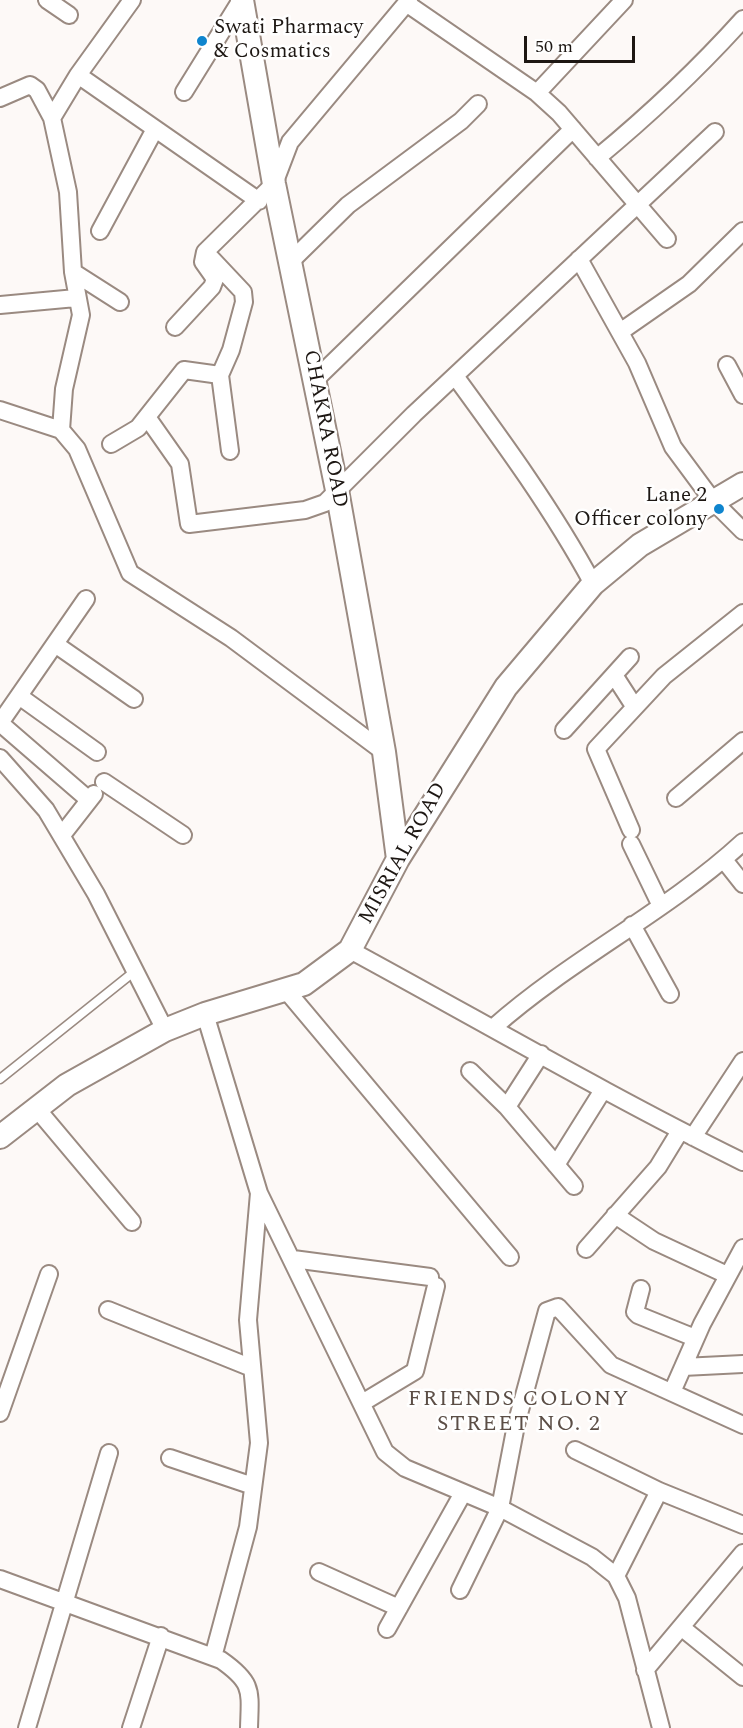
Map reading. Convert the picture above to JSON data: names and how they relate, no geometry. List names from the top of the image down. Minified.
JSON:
{"streets":{"main road":["CHAKRA ROAD","MISRIAL ROAD"]},"crossings":[["CHAKRA ROAD","MISRIAL ROAD"]],"districts":["FRIENDS COLONY STREET NO. 2"],"places":["Swati Pharmacy & Cosmatics","Lane 2 Officer colony"],"scale_bar":"50 m"}
